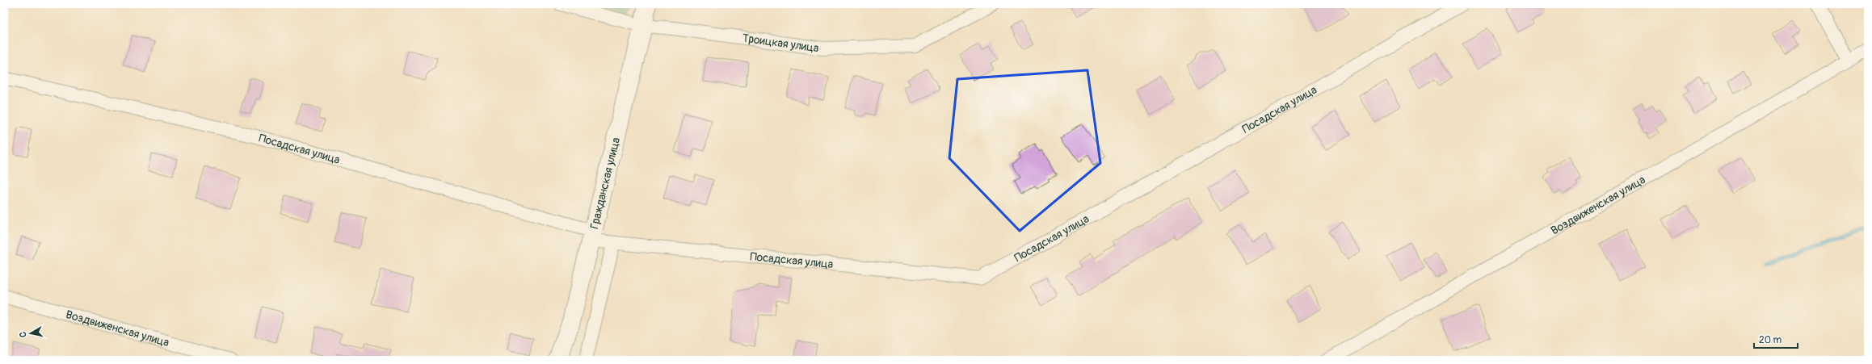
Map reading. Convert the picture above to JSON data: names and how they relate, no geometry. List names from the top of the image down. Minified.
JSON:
{"streets":{"street":["Троицкая улица","Посадская улица","Гражданская улица","Воздвиженская улица"]},"crossings":[["Троицкая улица","Гражданская улица"],["Посадская улица","Гражданская улица"]],"scale_bar":"20 m","north":"left"}
